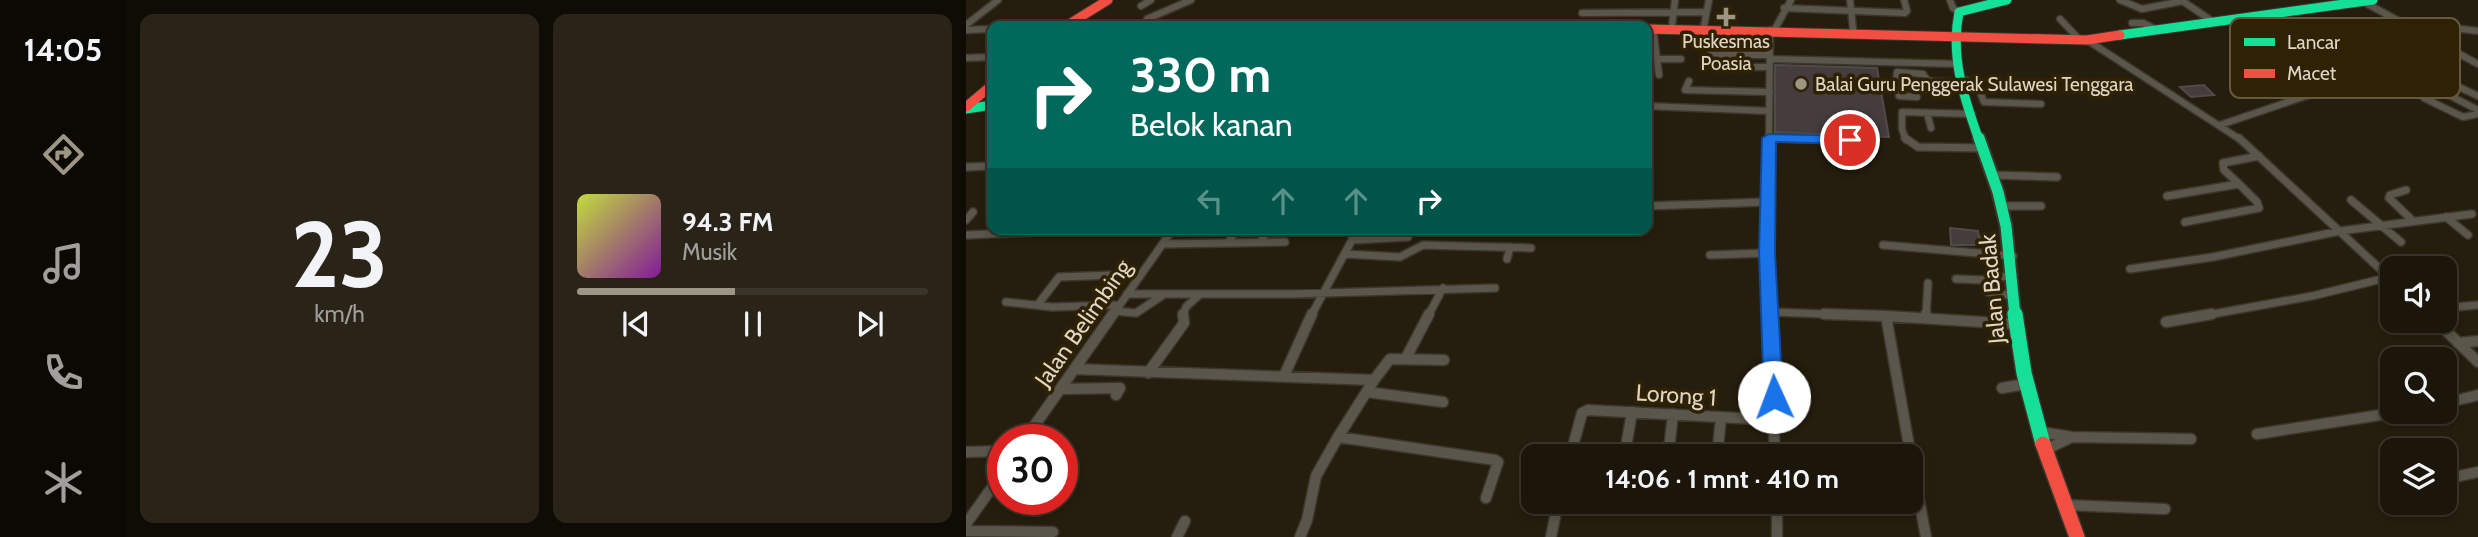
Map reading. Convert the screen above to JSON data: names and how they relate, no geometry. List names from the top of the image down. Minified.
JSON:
{"streets":{"main road":["Jalan Badak"],"street":["Jalan Belimbing","Lorong 1"]},"places":{"health":["Puskesmas Poasia"],"other":["Balai Guru Penggerak Sulawesi Tenggara"]},"legend":["Lancar","Macet"],"page":{"tabs":"14:05","tile":["23","km/h"],"turn":["330 m","Belok kanan"],"song":["94.3 FM","Musik"],"limit":"30","trip":"14:06 · 1 mnt · 410 m"}}
